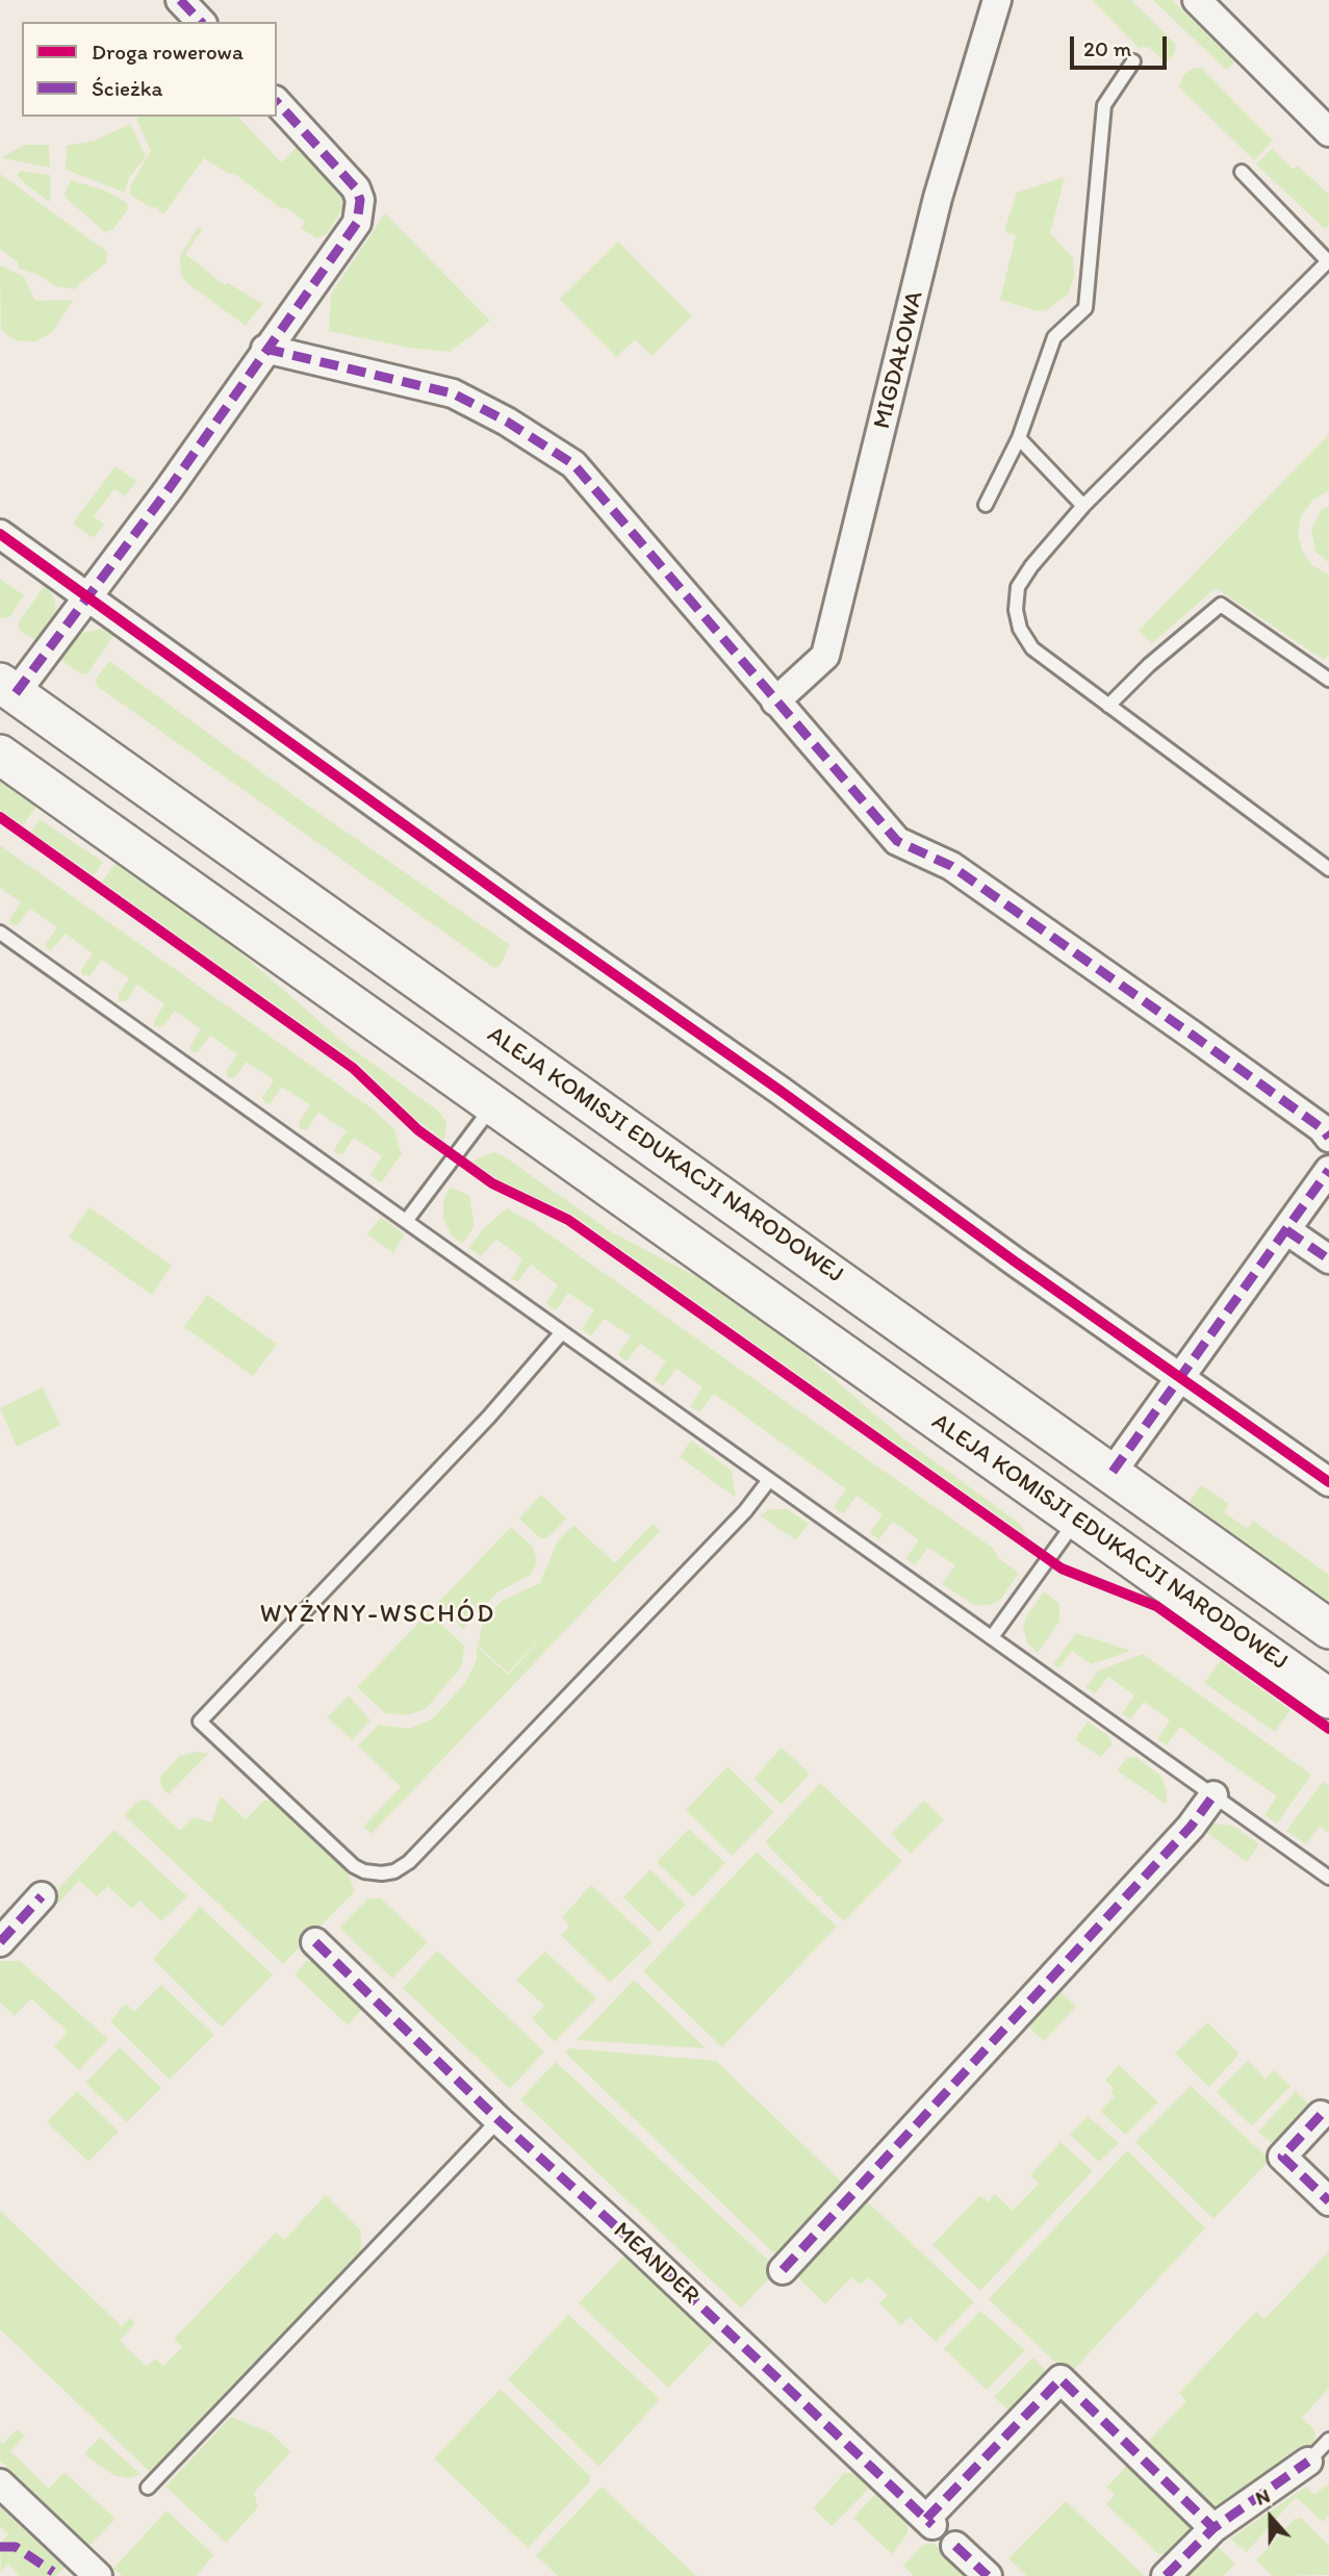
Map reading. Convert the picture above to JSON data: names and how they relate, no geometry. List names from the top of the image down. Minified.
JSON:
{"streets":{"street":["MIGDAŁOWA","ALEJA KOMISJI EDUKACJI NARODOWEJ","MEANDER"]},"districts":["WYŻYNY-WSCHÓD"],"legend":["Droga rowerowa","Ścieżka"],"scale_bar":"20 m","north":"top"}
